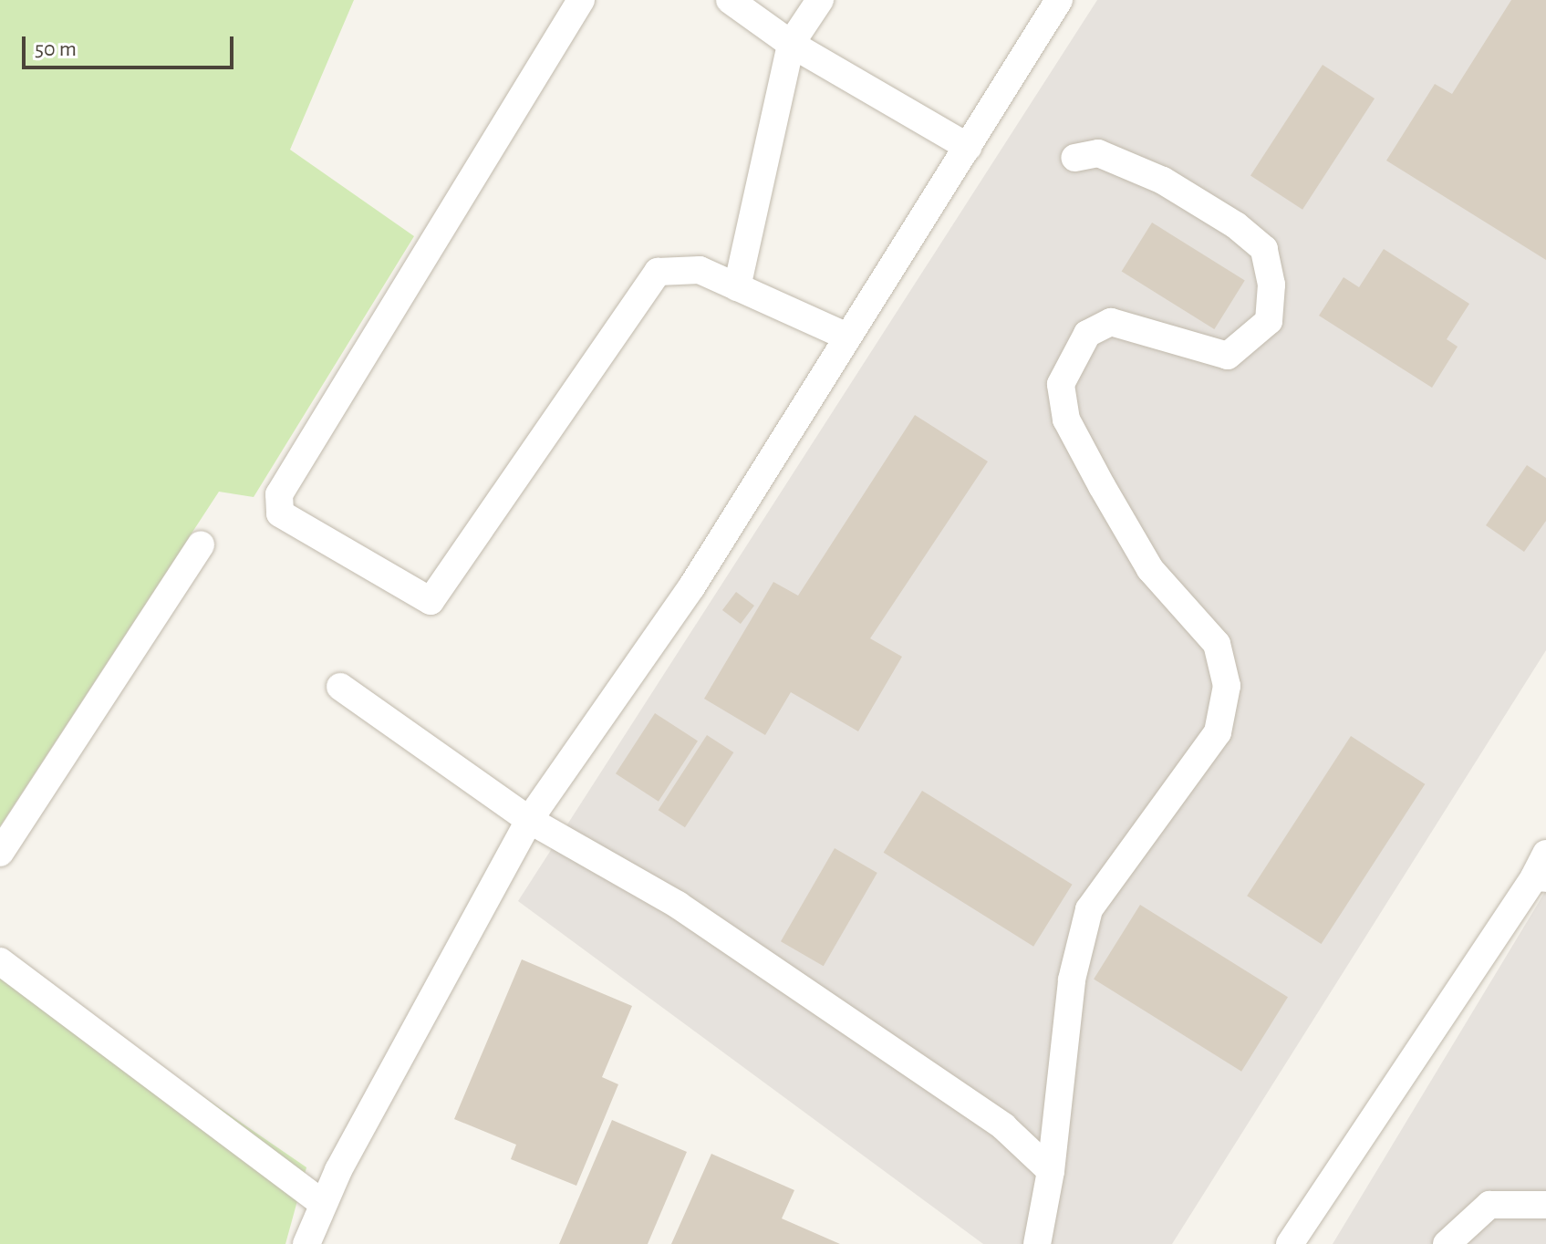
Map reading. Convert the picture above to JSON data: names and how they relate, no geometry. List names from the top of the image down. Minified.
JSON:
{"scale_bar":"50 m"}
